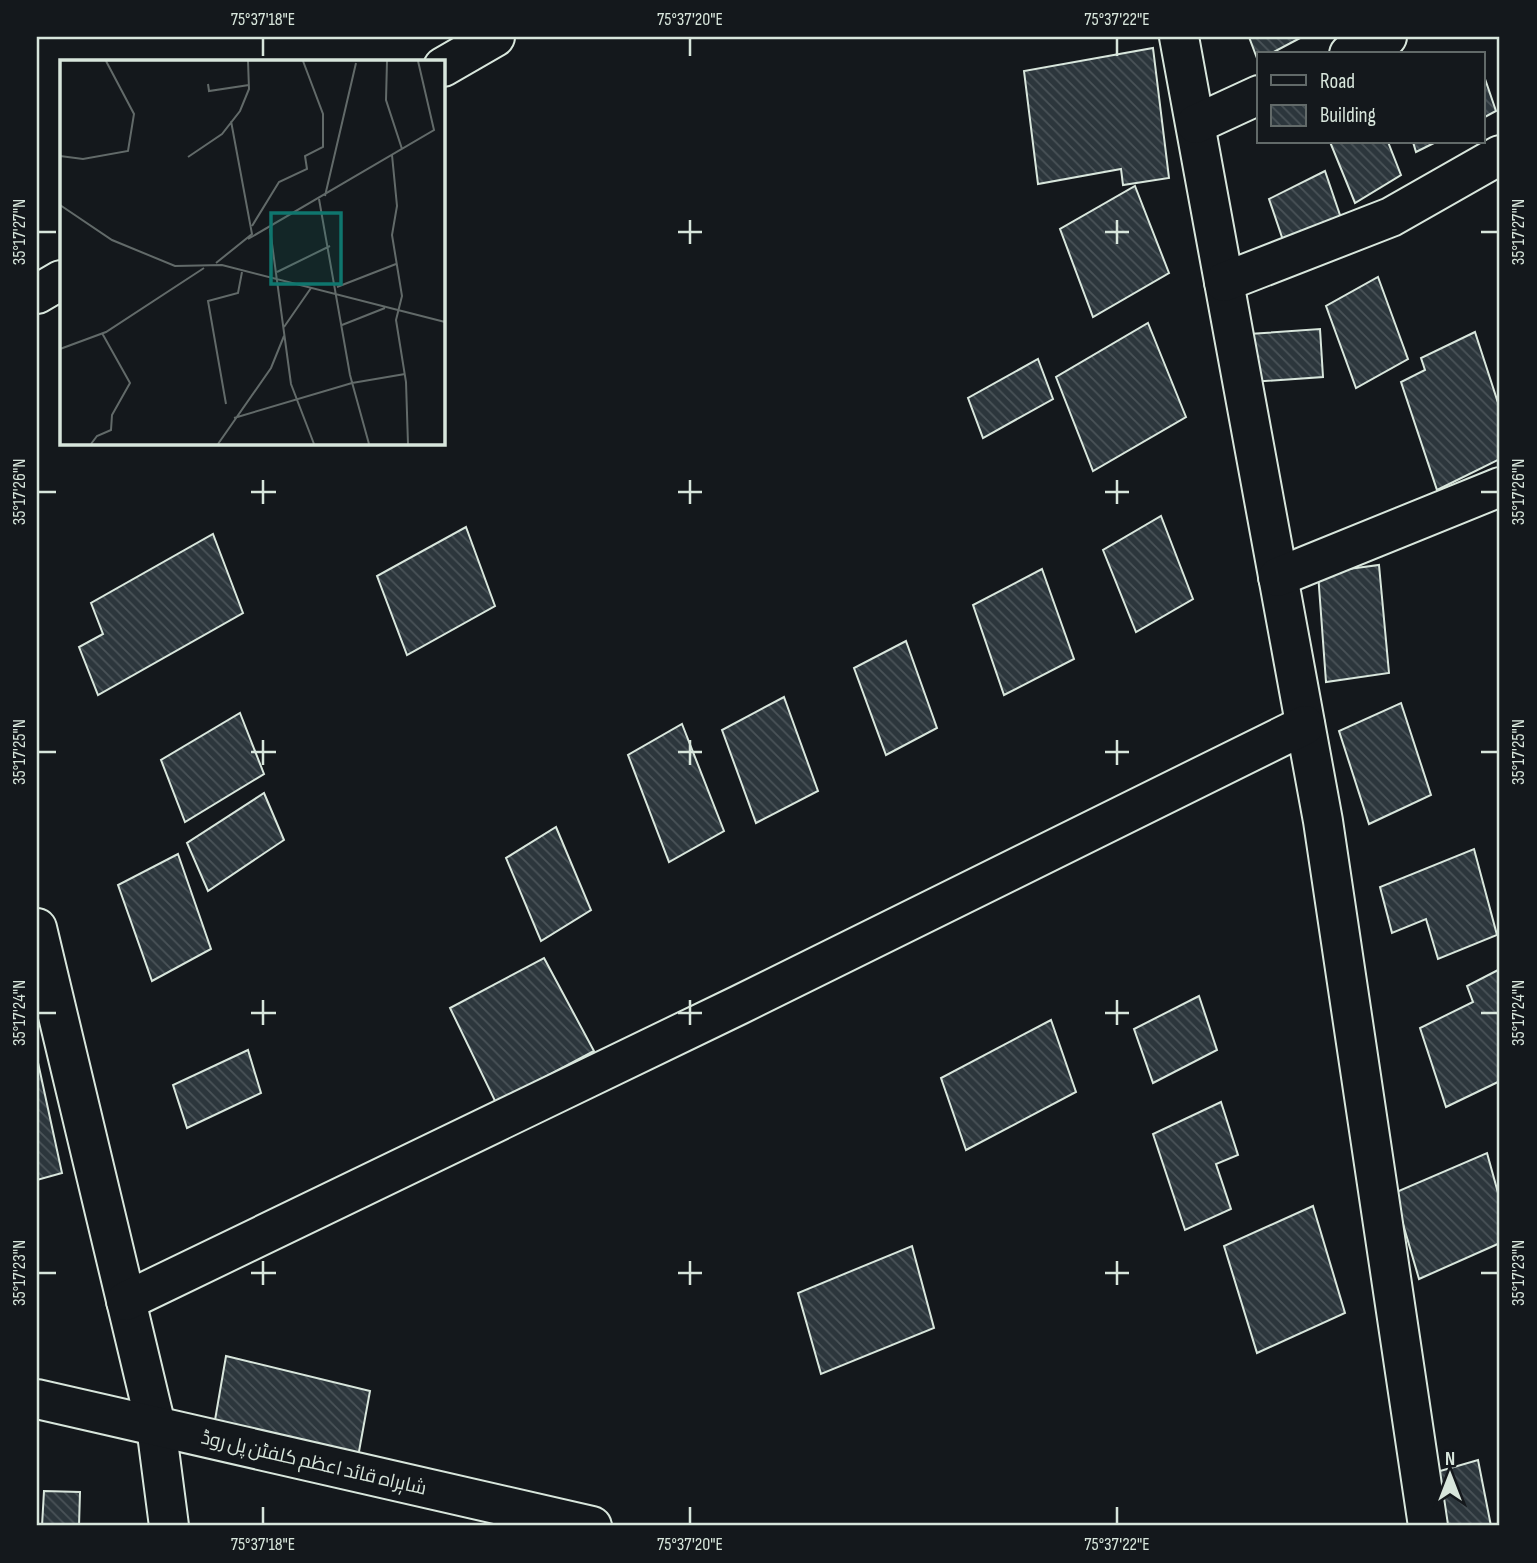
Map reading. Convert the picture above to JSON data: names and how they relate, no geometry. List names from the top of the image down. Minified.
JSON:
{"streets":{"main road":["شاہراہ قائد اعظم کلفٹن پل روڈ"]},"legend":["Road","Building"],"north":"top","coordinates":["75°37'18\"E","75°37'20\"E","75°37'22\"E","35°17'27\"N","35°17'26\"N","35°17'25\"N","35°17'24\"N","35°17'23\"N"]}
